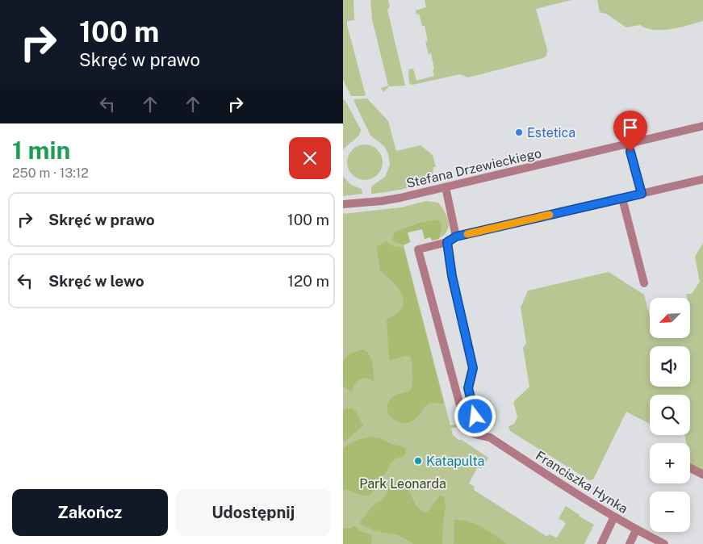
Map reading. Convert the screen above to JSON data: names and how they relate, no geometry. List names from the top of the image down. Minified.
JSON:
{"streets":{"street":["Stefana Drzewieckiego","Franciszka Hynka"]},"parks":["Park Leonarda"],"places":["Estetica","Katapulta"],"north":"bottom left","page":{"turn":["100 m","Skręć w prawo"],"heading":["1 min","250 m · 13:12"],"list":[{"name":"Skręć w prawo","value":"100 m"},{"name":"Skręć w lewo","value":"120 m"}],"map_buttons":["+","−"],"buttons":["Zakończ","Udostępnij"]}}
